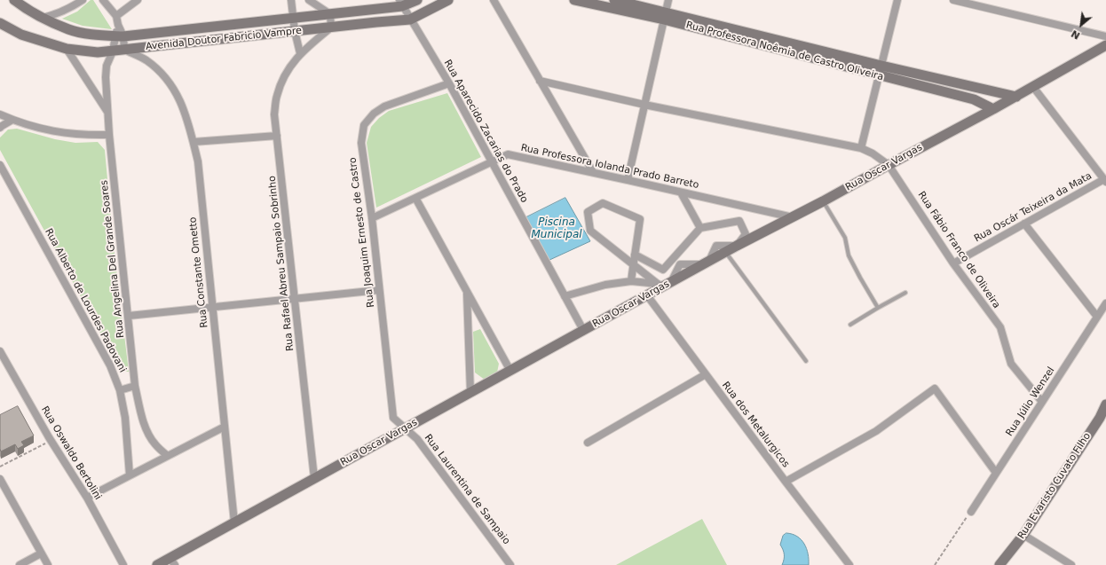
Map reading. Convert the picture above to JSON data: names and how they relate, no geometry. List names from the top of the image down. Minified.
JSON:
{"streets":{"street":["Avenida Doutor Fabricio Vampre","Rua Professora Noêmia de Castro Oliveira","Rua Aparecido Zacarias do Prado","Rua Professora Iolanda Prado Barreto","Rua Oscar Vargas","Rua Oscár Teixeira da Mata","Rua Joaquim Ernesto de Castro","Rua Fábio Franco de Oliveira","Rua Angelina Del Grande Soares","Rua Rafael Abreu Sampaio Sobrinho","Rua Constante Ometto","Rua Alberto de Lourdes Padovani","Rua Júlio Wenzel","Rua dos Metalurgicos","Rua Oswaldo Bertolini","Rua Evaristo Cuvato Filho","Rua Laurentina de Sampaio"]},"crossings":[["Avenida Doutor Fabricio Vampre","Rua Aparecido Zacarias do Prado"],["Avenida Doutor Fabricio Vampre","Rua Angelina Del Grande Soares"],["Avenida Doutor Fabricio Vampre","Rua Rafael Abreu Sampaio Sobrinho"],["Avenida Doutor Fabricio Vampre","Rua Constante Ometto"],["Rua Professora Noêmia de Castro Oliveira","Rua Oscar Vargas"],["Rua Aparecido Zacarias do Prado","Rua Professora Iolanda Prado Barreto"],["Rua Aparecido Zacarias do Prado","Rua Oscar Vargas"],["Rua Aparecido Zacarias do Prado","Rua Joaquim Ernesto de Castro"],["Rua Professora Iolanda Prado Barreto","Rua Oscar Vargas"],["Rua Professora Iolanda Prado Barreto","Rua Joaquim Ernesto de Castro"],["Rua Oscar Vargas","Rua Joaquim Ernesto de Castro"],["Rua Oscar Vargas","Rua Fábio Franco de Oliveira"],["Rua Oscar Vargas","Rua Rafael Abreu Sampaio Sobrinho"],["Rua Oscar Vargas","Rua Constante Ometto"],["Rua Oscar Vargas","Rua dos Metalurgicos"],["Rua Oscar Vargas","Rua Laurentina de Sampaio"],["Rua Oscár Teixeira da Mata","Rua Fábio Franco de Oliveira"],["Rua Joaquim Ernesto de Castro","Rua Laurentina de Sampaio"],["Rua Fábio Franco de Oliveira","Rua Júlio Wenzel"]],"water":["Piscina Municipal"],"north":"bottom left"}
